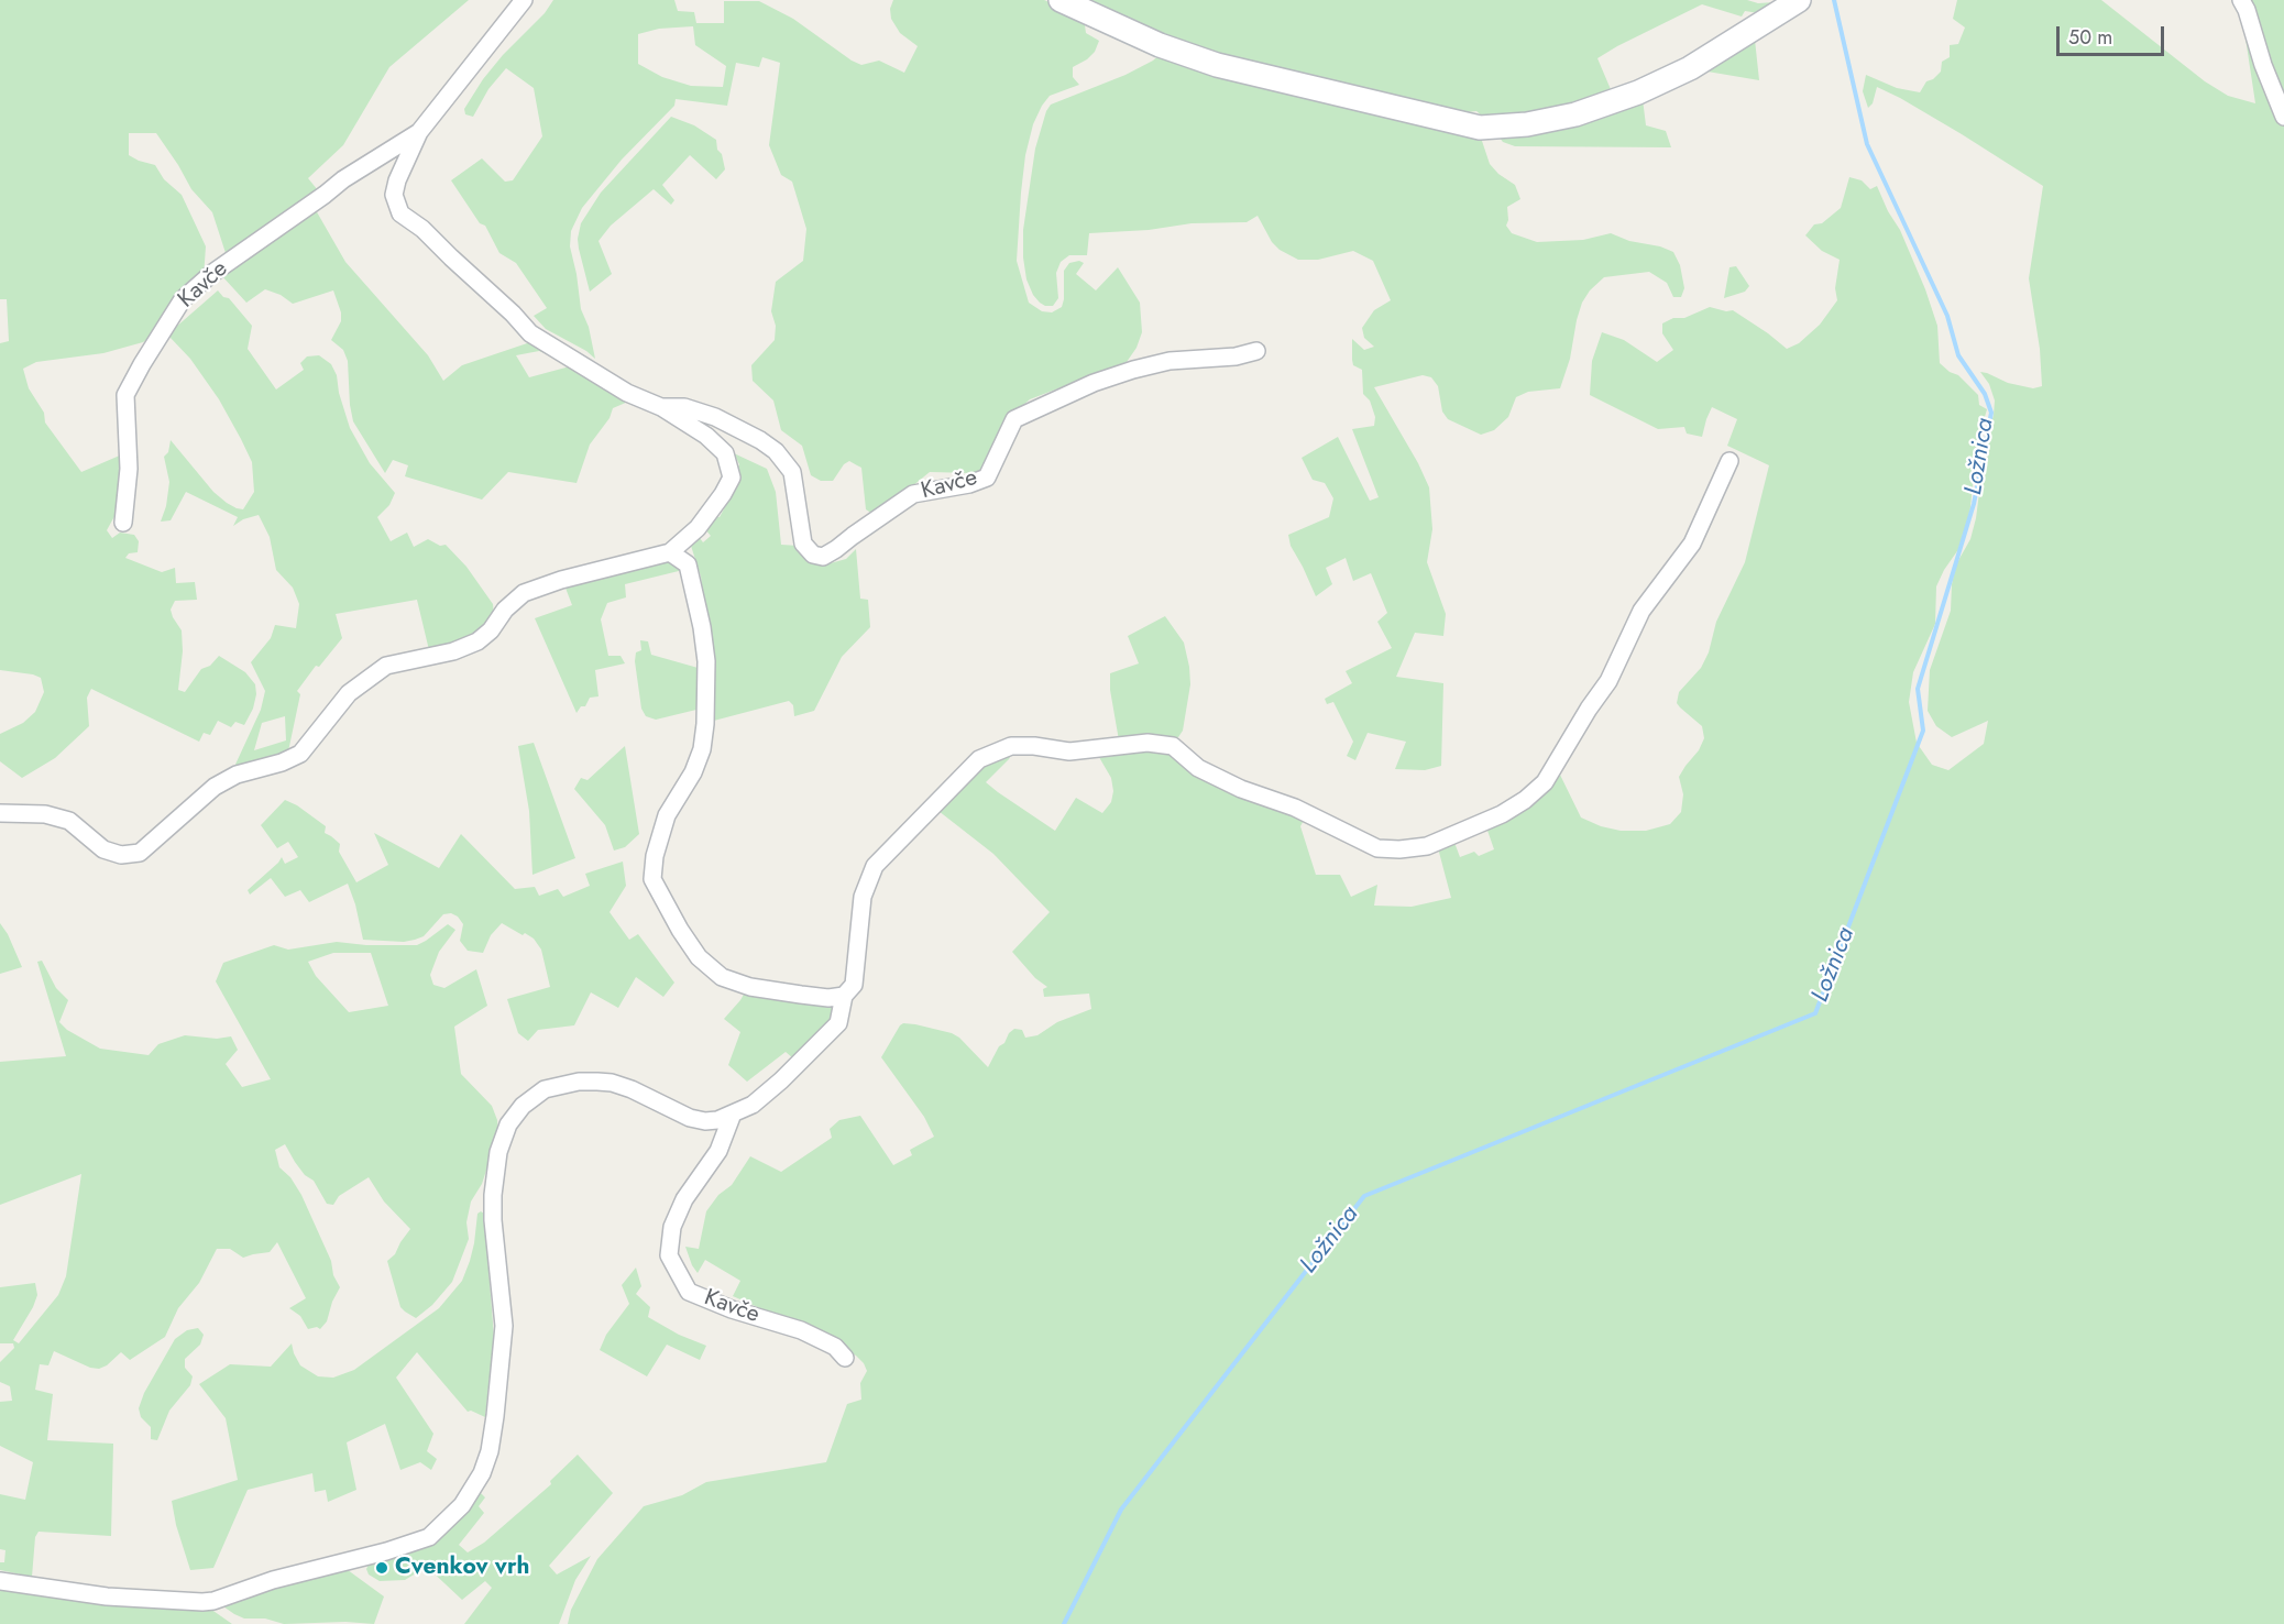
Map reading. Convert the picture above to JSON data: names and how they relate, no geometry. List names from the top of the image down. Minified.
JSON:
{"streets":{"street":["Kavče"]},"water":["Ložnica"],"places":["Cvenkov vrh"],"scale_bar":"50 m"}
